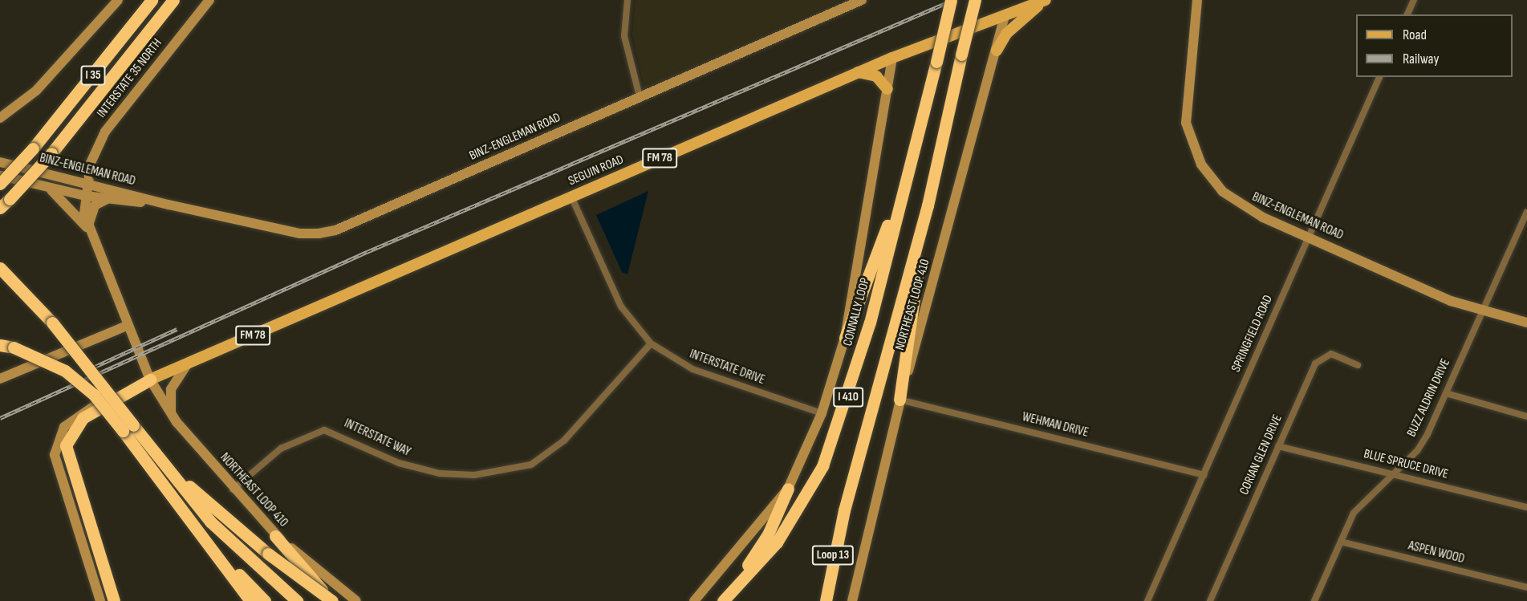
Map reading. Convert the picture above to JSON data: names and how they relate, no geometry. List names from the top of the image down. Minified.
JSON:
{"streets":{"highway":["I 35","CONNALLY LOOP","I 410","Loop 13"],"main road":["INTERSTATE 35 NORTH","BINZ-ENGLEMAN ROAD","FM 78","SEGUIN ROAD","NORTHEAST LOOP 410"],"street":["SPRINGFIELD ROAD","INTERSTATE DRIVE","BUZZ ALDRIN DRIVE","WEHMAN DRIVE","INTERSTATE WAY","CORIAN GLEN DRIVE","BLUE SPRUCE DRIVE","ASPEN WOOD"]},"crossings":[["INTERSTATE 35 NORTH","BINZ-ENGLEMAN ROAD"],["INTERSTATE 35 NORTH","NORTHEAST LOOP 410"],["BINZ-ENGLEMAN ROAD","NORTHEAST LOOP 410"],["BINZ-ENGLEMAN ROAD","SPRINGFIELD ROAD"],["BINZ-ENGLEMAN ROAD","BUZZ ALDRIN DRIVE"],["FM 78","SEGUIN ROAD"],["FM 78","NORTHEAST LOOP 410"],["SEGUIN ROAD","NORTHEAST LOOP 410"],["SEGUIN ROAD","INTERSTATE DRIVE"],["NORTHEAST LOOP 410","WEHMAN DRIVE"],["NORTHEAST LOOP 410","INTERSTATE WAY"],["SPRINGFIELD ROAD","WEHMAN DRIVE"],["INTERSTATE DRIVE","INTERSTATE WAY"],["I 410","Loop 13"],["BUZZ ALDRIN DRIVE","BLUE SPRUCE DRIVE"],["BUZZ ALDRIN DRIVE","ASPEN WOOD"],["CORIAN GLEN DRIVE","BLUE SPRUCE DRIVE"]],"legend":["Road","Railway"]}
